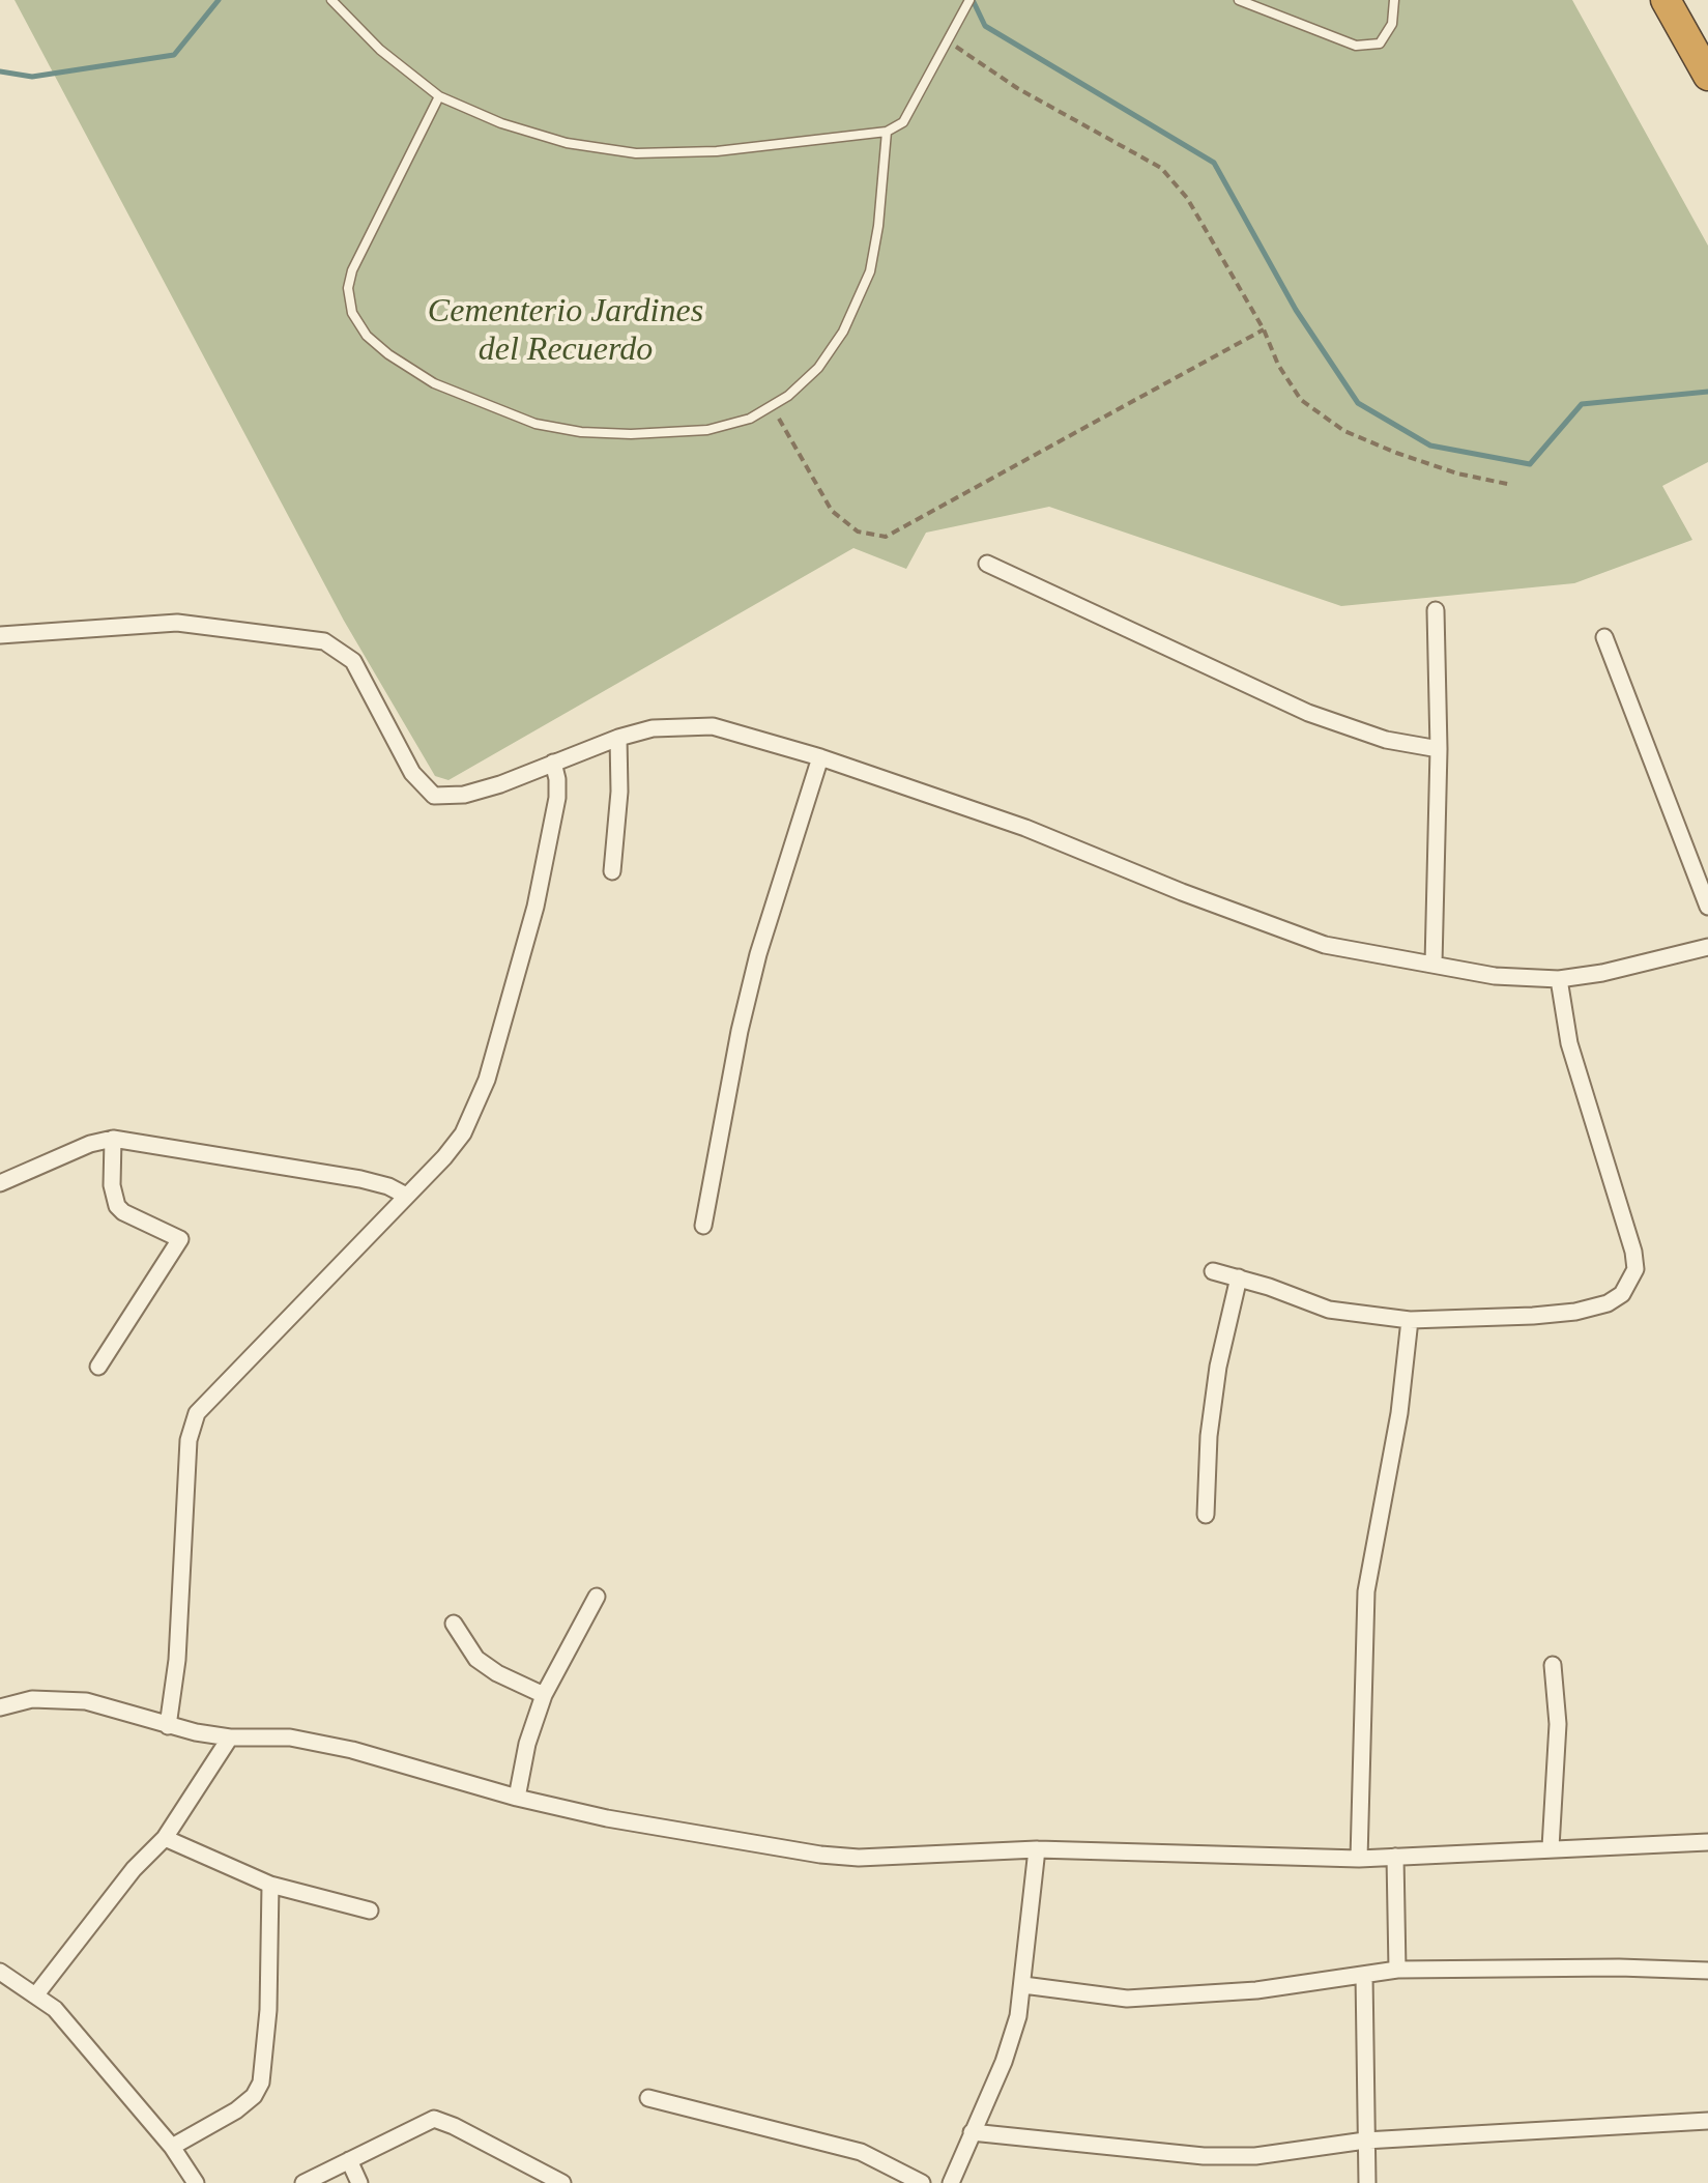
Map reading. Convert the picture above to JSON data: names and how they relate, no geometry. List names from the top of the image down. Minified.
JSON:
{"parks":["Cementerio Jardines del Recuerdo"]}
